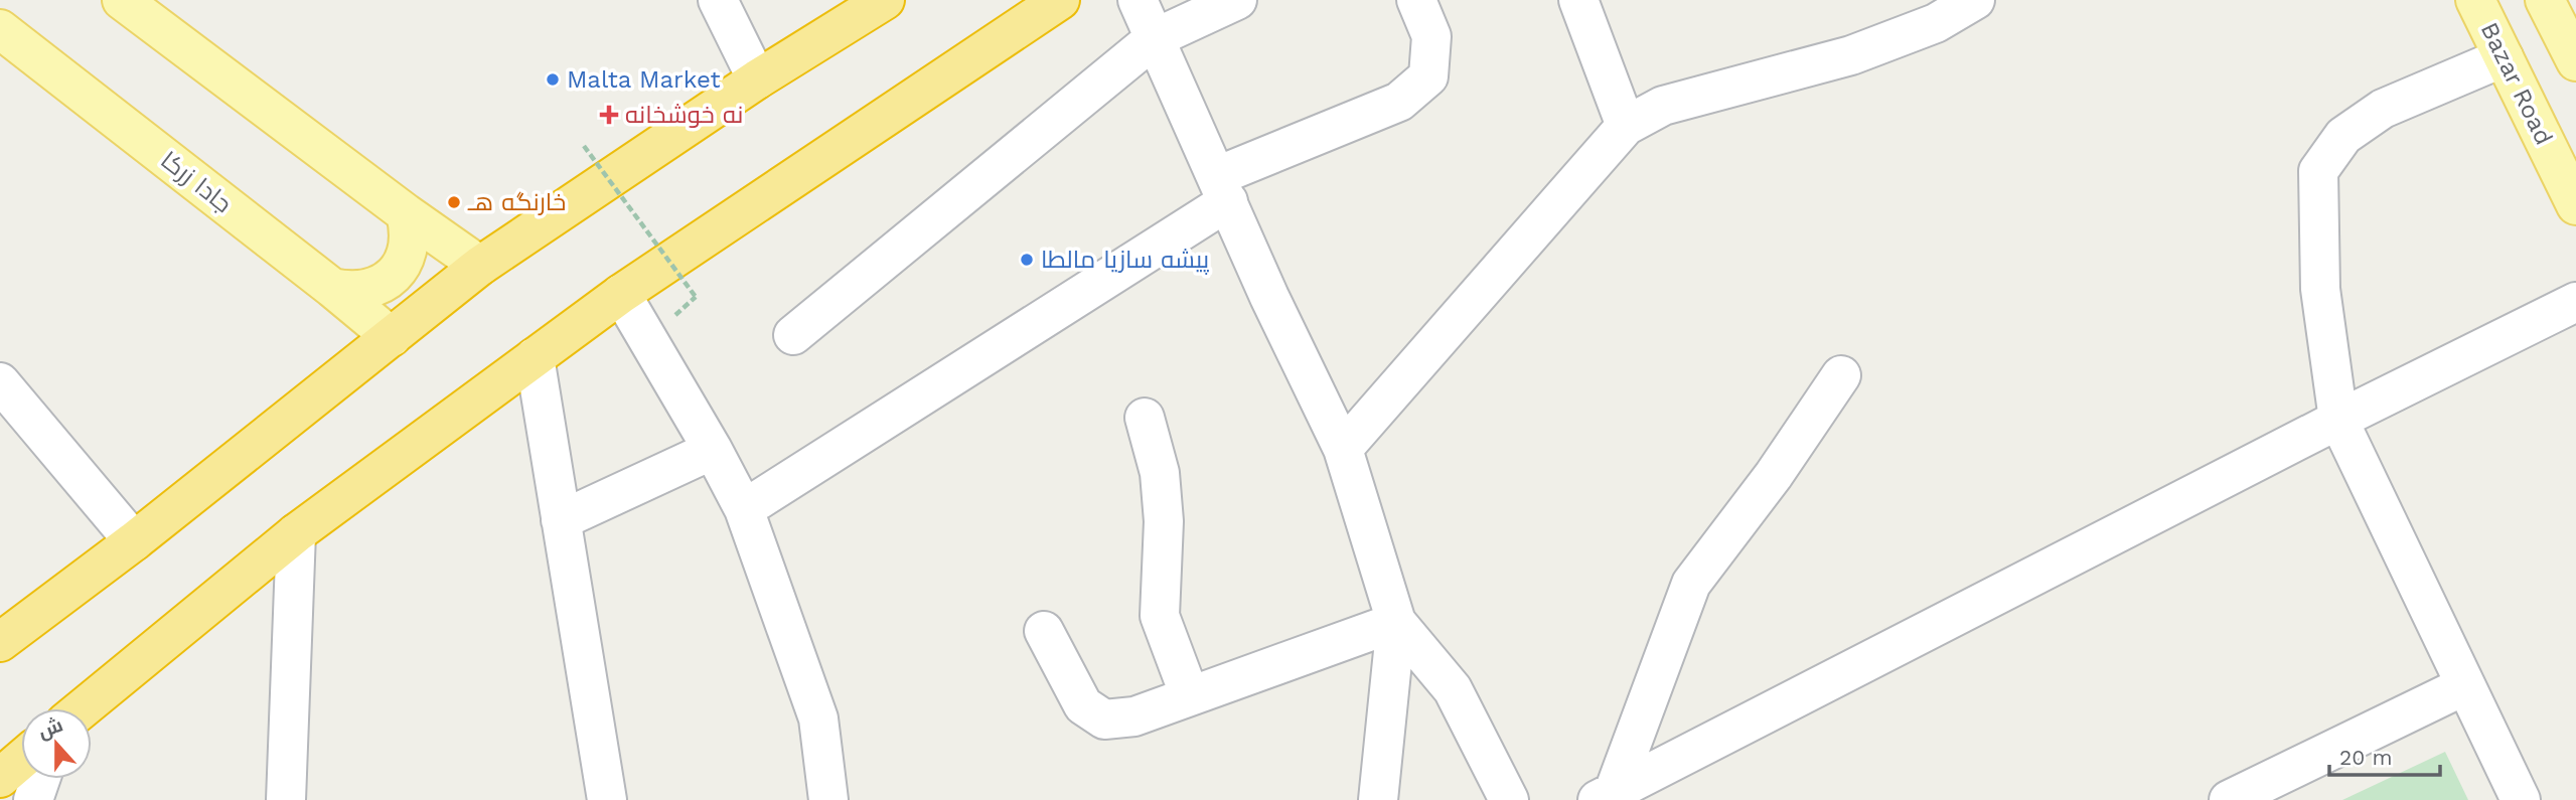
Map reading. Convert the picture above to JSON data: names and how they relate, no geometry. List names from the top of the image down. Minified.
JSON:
{"streets":{"main road":["Bazar Road","جادا زرکا"]},"places":{"other":["Malta Market","خارنگه هـ","پيشه سازيا مالطا"],"health":["نه خوشخانه"]},"scale_bar":"20 m","north":"top"}
